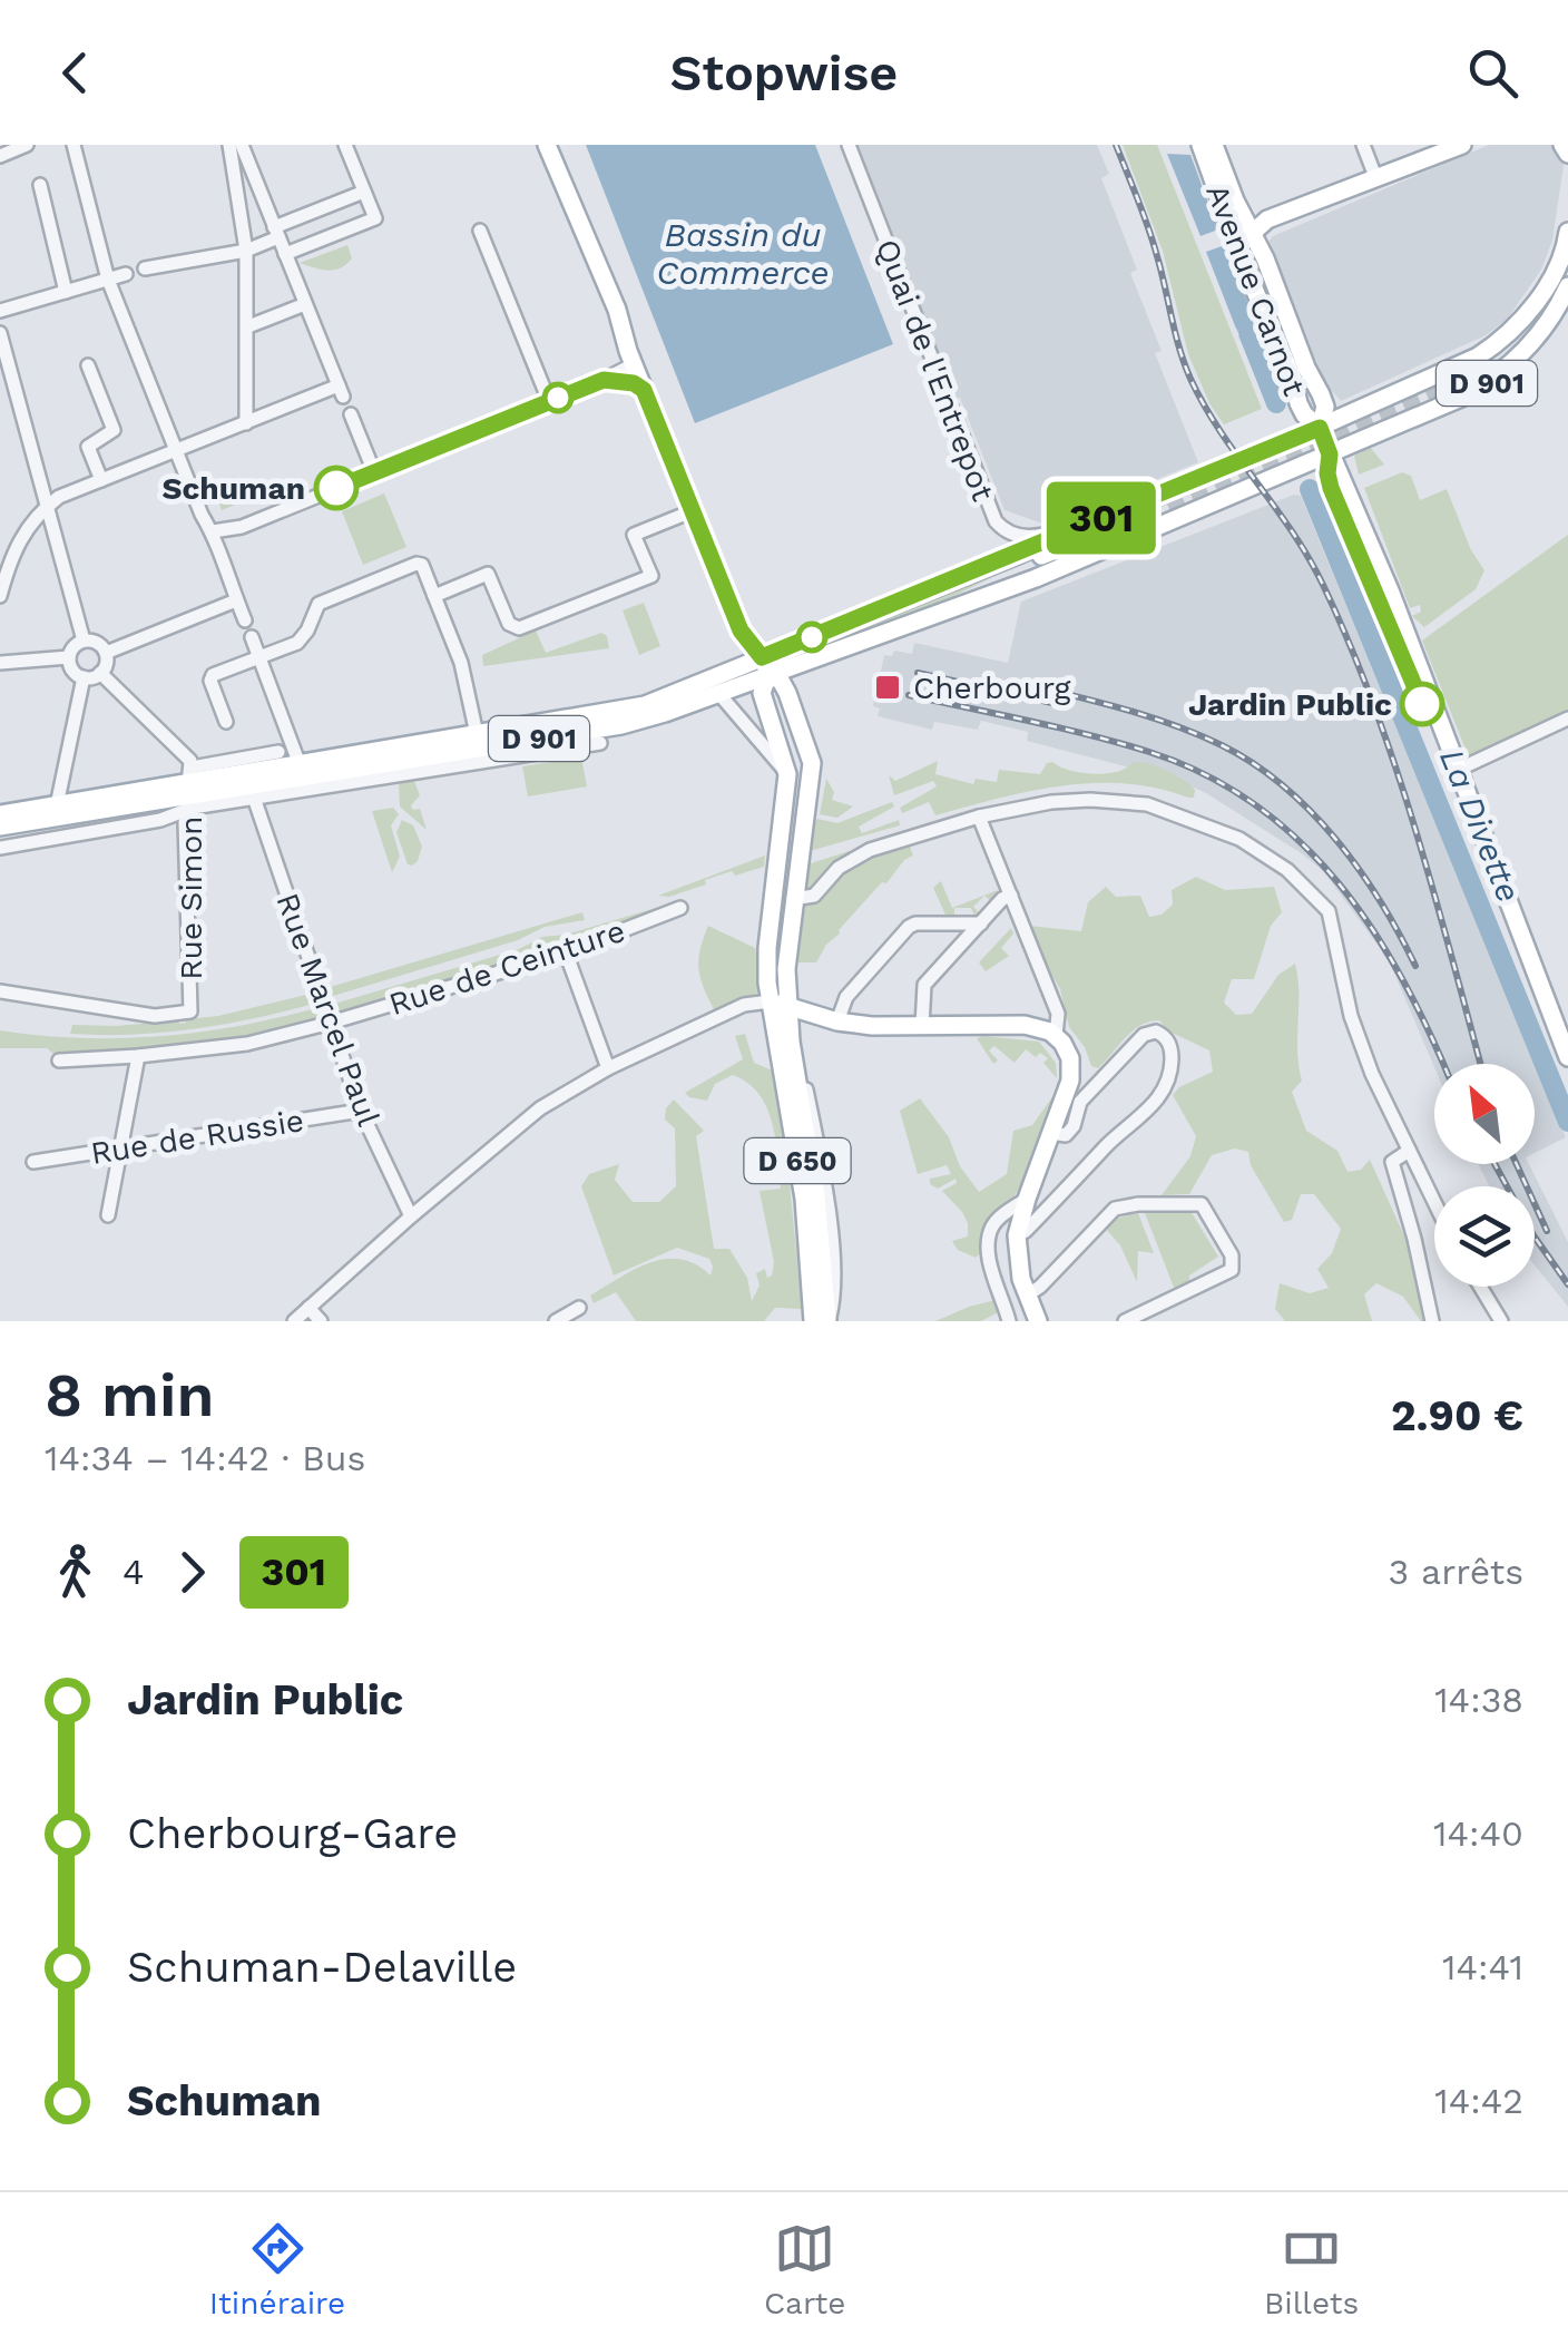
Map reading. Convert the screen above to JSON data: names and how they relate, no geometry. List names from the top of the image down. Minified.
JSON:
{"streets":{"main road":["Avenue Carnot","D 901","D 650"],"street":["Quai de l'Entrepot","Rue Simon","Rue de Ceinture","Rue Marcel Paul","Rue de Russie"]},"crossings":[["Avenue Carnot","D 901"],["Quai de l'Entrepot","D 901"],["D 901","Rue Simon"],["D 901","D 650"],["Rue de Ceinture","Rue Marcel Paul"],["Rue Marcel Paul","Rue de Russie"]],"water":["Bassin du Commerce","La Divette"],"places":{"other":["Schuman","Jardin Public"],"transit":["Cherbourg"]},"lines":["bus line 301"],"north":"top left","page":{"header":"Stopwise","on_map":"301","heading":["8 min","14:34 – 14:42 · Bus","2.90 €"],"legs":["4","301","3 arrêts"],"list":[{"name":"Jardin Public","value":"14:38"},{"name":"Cherbourg-Gare","value":"14:40"},{"name":"Schuman-Delaville","value":"14:41"},{"name":"Schuman","value":"14:42"}],"tabs":["Itinéraire","Carte","Billets"]}}
